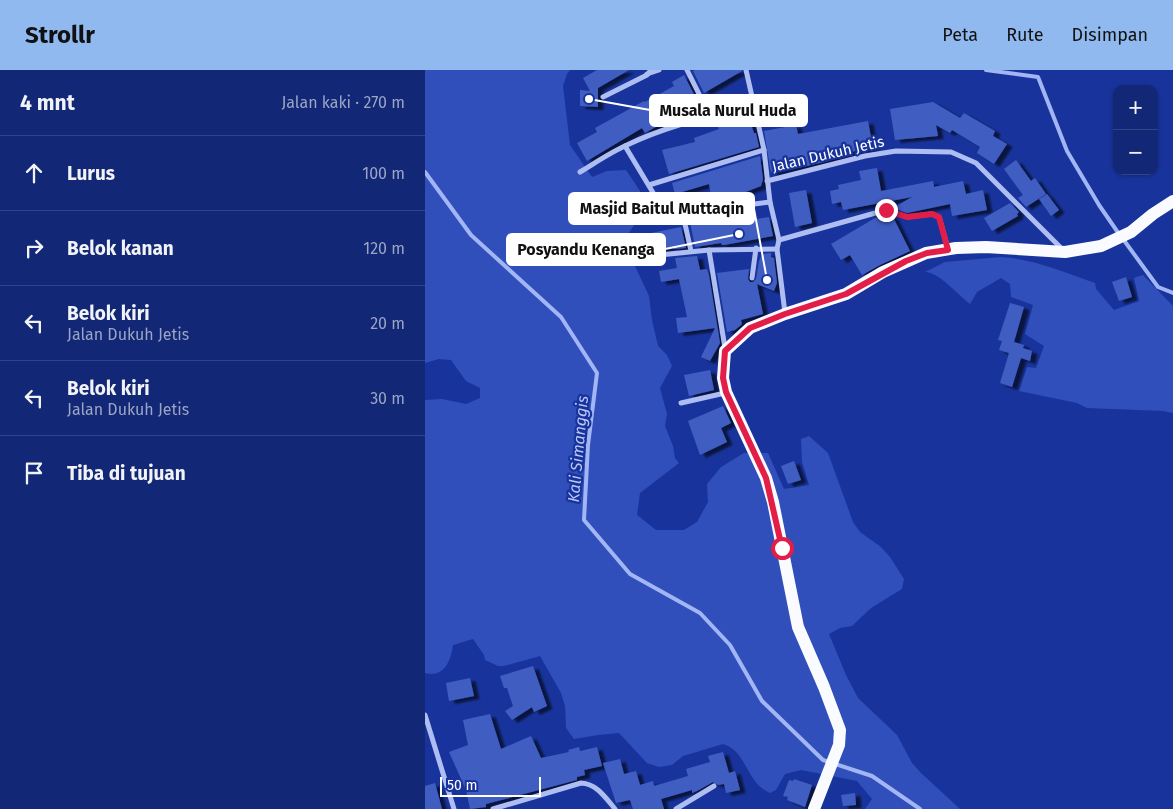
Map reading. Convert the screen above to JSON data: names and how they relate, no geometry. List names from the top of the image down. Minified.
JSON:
{"streets":{"street":["Jalan Dukuh Jetis"]},"water":["Kali Simanggis"],"places":["Musala Nurul Huda","Posyandu Kenanga","Masjid Baitul Muttaqin"],"scale_bar":"50 m","page":{"header":"Strollr","nav":["Peta","Rute","Disimpan"],"heading":["4 mnt","Jalan kaki · 270 m"],"map_buttons":["+","−"],"list":[["Lurus","100 m"],["Belok kanan","120 m"],["Belok kiri","Jalan Dukuh Jetis","20 m"],["Belok kiri","Jalan Dukuh Jetis","30 m"],"Tiba di tujuan"],"scale":"50 m"}}
